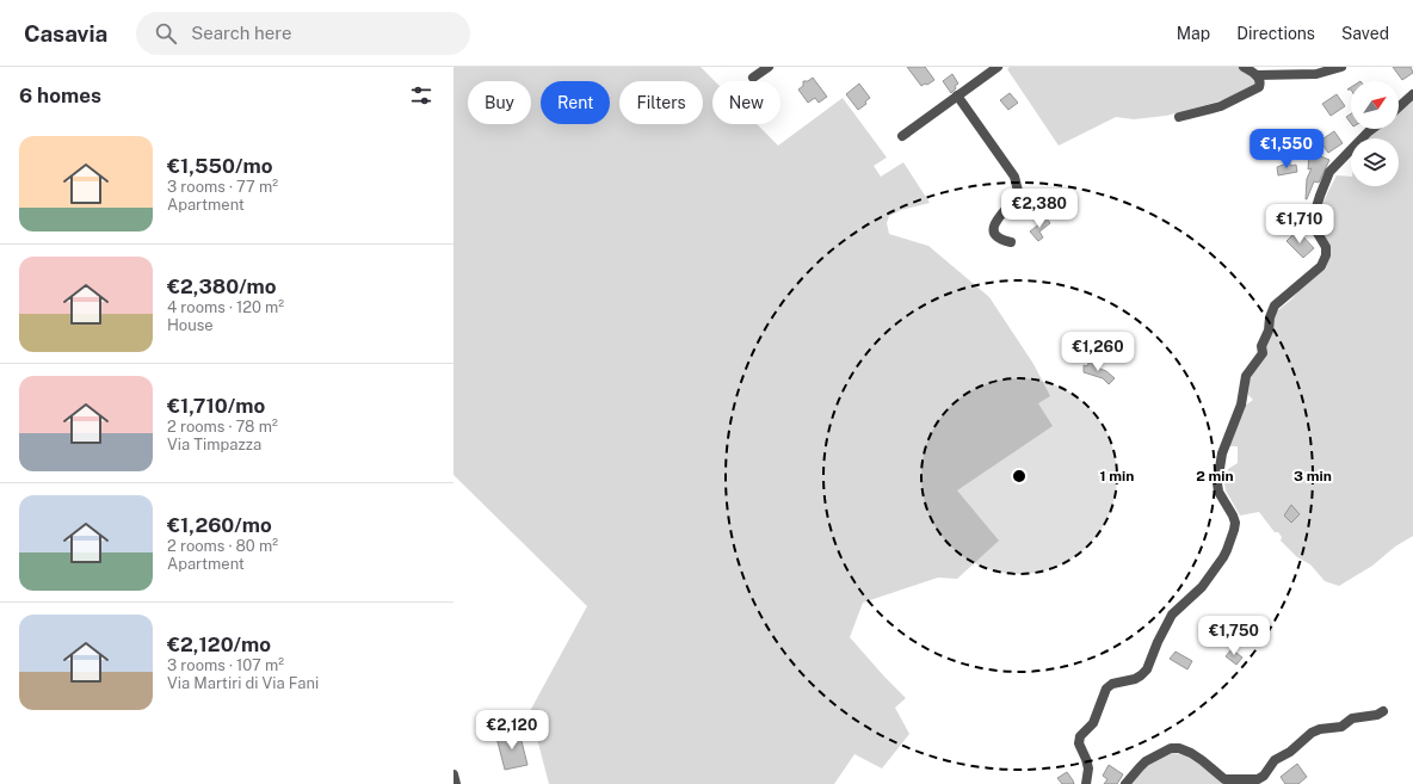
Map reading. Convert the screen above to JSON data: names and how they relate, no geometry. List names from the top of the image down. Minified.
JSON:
{"north":"top right","page":{"header":"Casavia","search":"Search here","nav":["Map","Directions","Saved"],"heading":"6 homes","chip":["Buy","Rent","Filters","New"],"list":[{"name":"€1,550/mo","note":"3 rooms · 77 m² · Apartment"},{"name":"€2,380/mo","note":"4 rooms · 120 m² · House"},{"name":"€1,710/mo","note":"2 rooms · 78 m² · Via Timpazza"},{"name":"€1,260/mo","note":"2 rooms · 80 m² · Apartment"},{"name":"€2,120/mo","note":"3 rooms · 107 m² · Via Martiri di Via Fani"}],"price":["€1,550","€2,380","€1,710","€1,260","€1,750","€2,120"]},"rings":["1 min","2 min","3 min"]}
